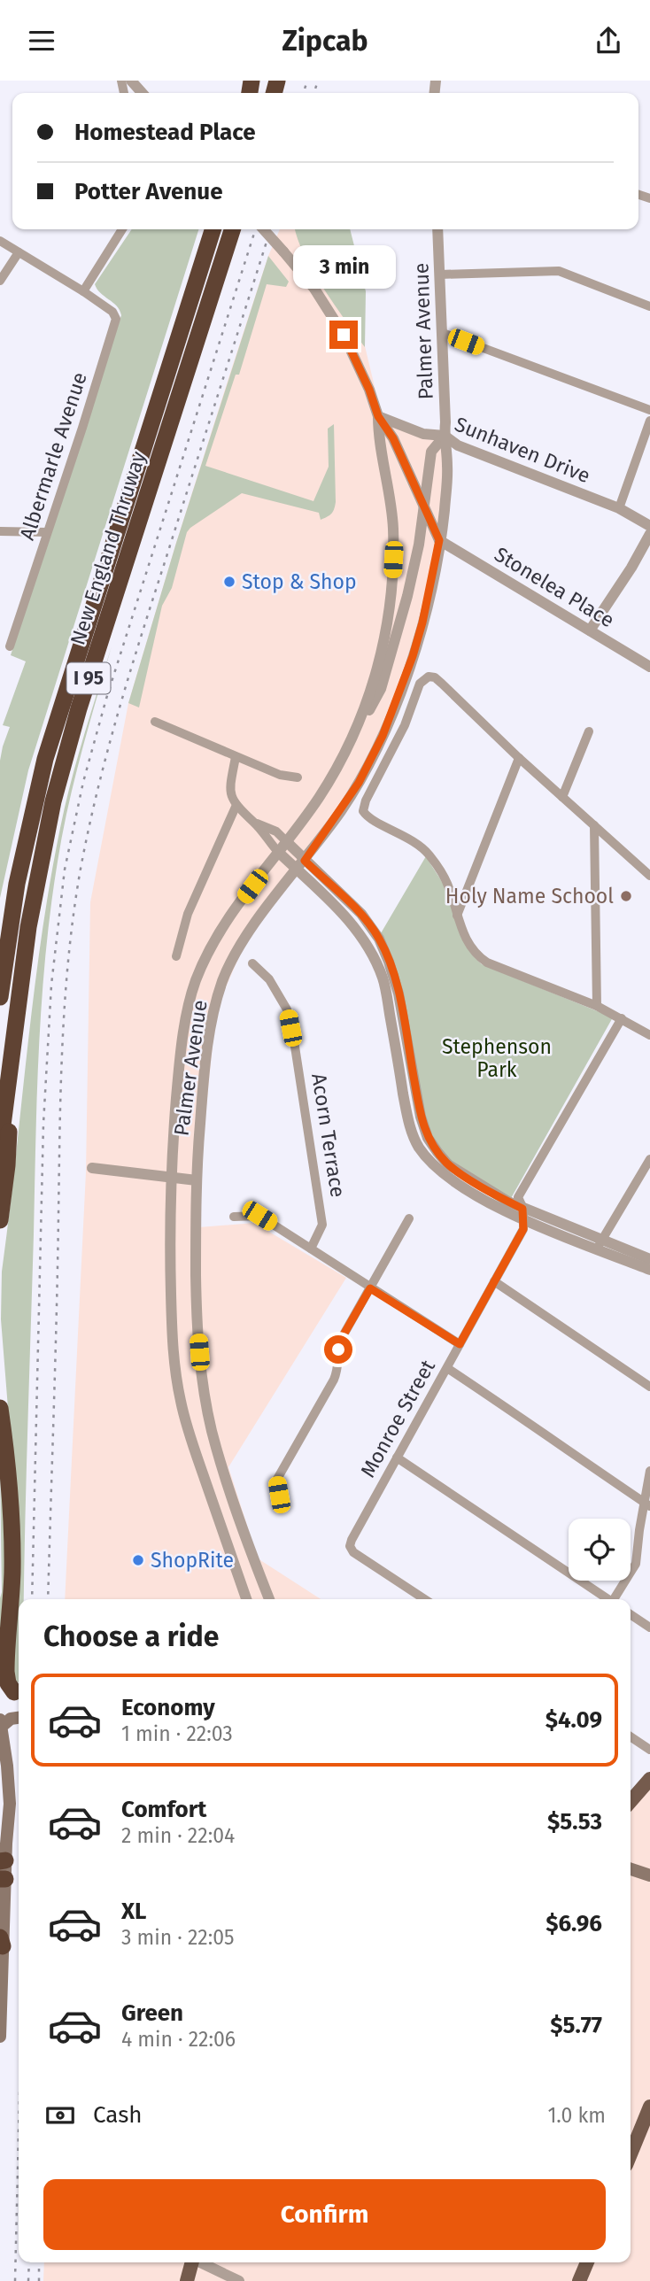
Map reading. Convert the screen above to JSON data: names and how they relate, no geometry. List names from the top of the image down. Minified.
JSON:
{"streets":{"highway":["New England Thruway","I 95"],"street":["Palmer Avenue","Sunhaven Drive","Albermarle Avenue","Stonelea Place","Acorn Terrace","Monroe Street"]},"crossings":[["Palmer Avenue","Sunhaven Drive"],["Palmer Avenue","Stonelea Place"]],"parks":["Stephenson Park"],"places":["Stop & Shop","Holy Name School","ShopRite"],"page":{"header":"Zipcab","banner":["Homestead Place","Potter Avenue"],"bubble":"3 min","heading":"Choose a ride","list":[{"name":"Economy","note":"1 min · 22:03","value":"$4.09"},{"name":"Comfort","note":"2 min · 22:04","value":"$5.53"},{"name":"XL","note":"3 min · 22:05","value":"$6.96"},{"name":"Green","note":"4 min · 22:06","value":"$5.77"}],"pay":["Cash","1.0 km"],"buttons":"Confirm"}}
